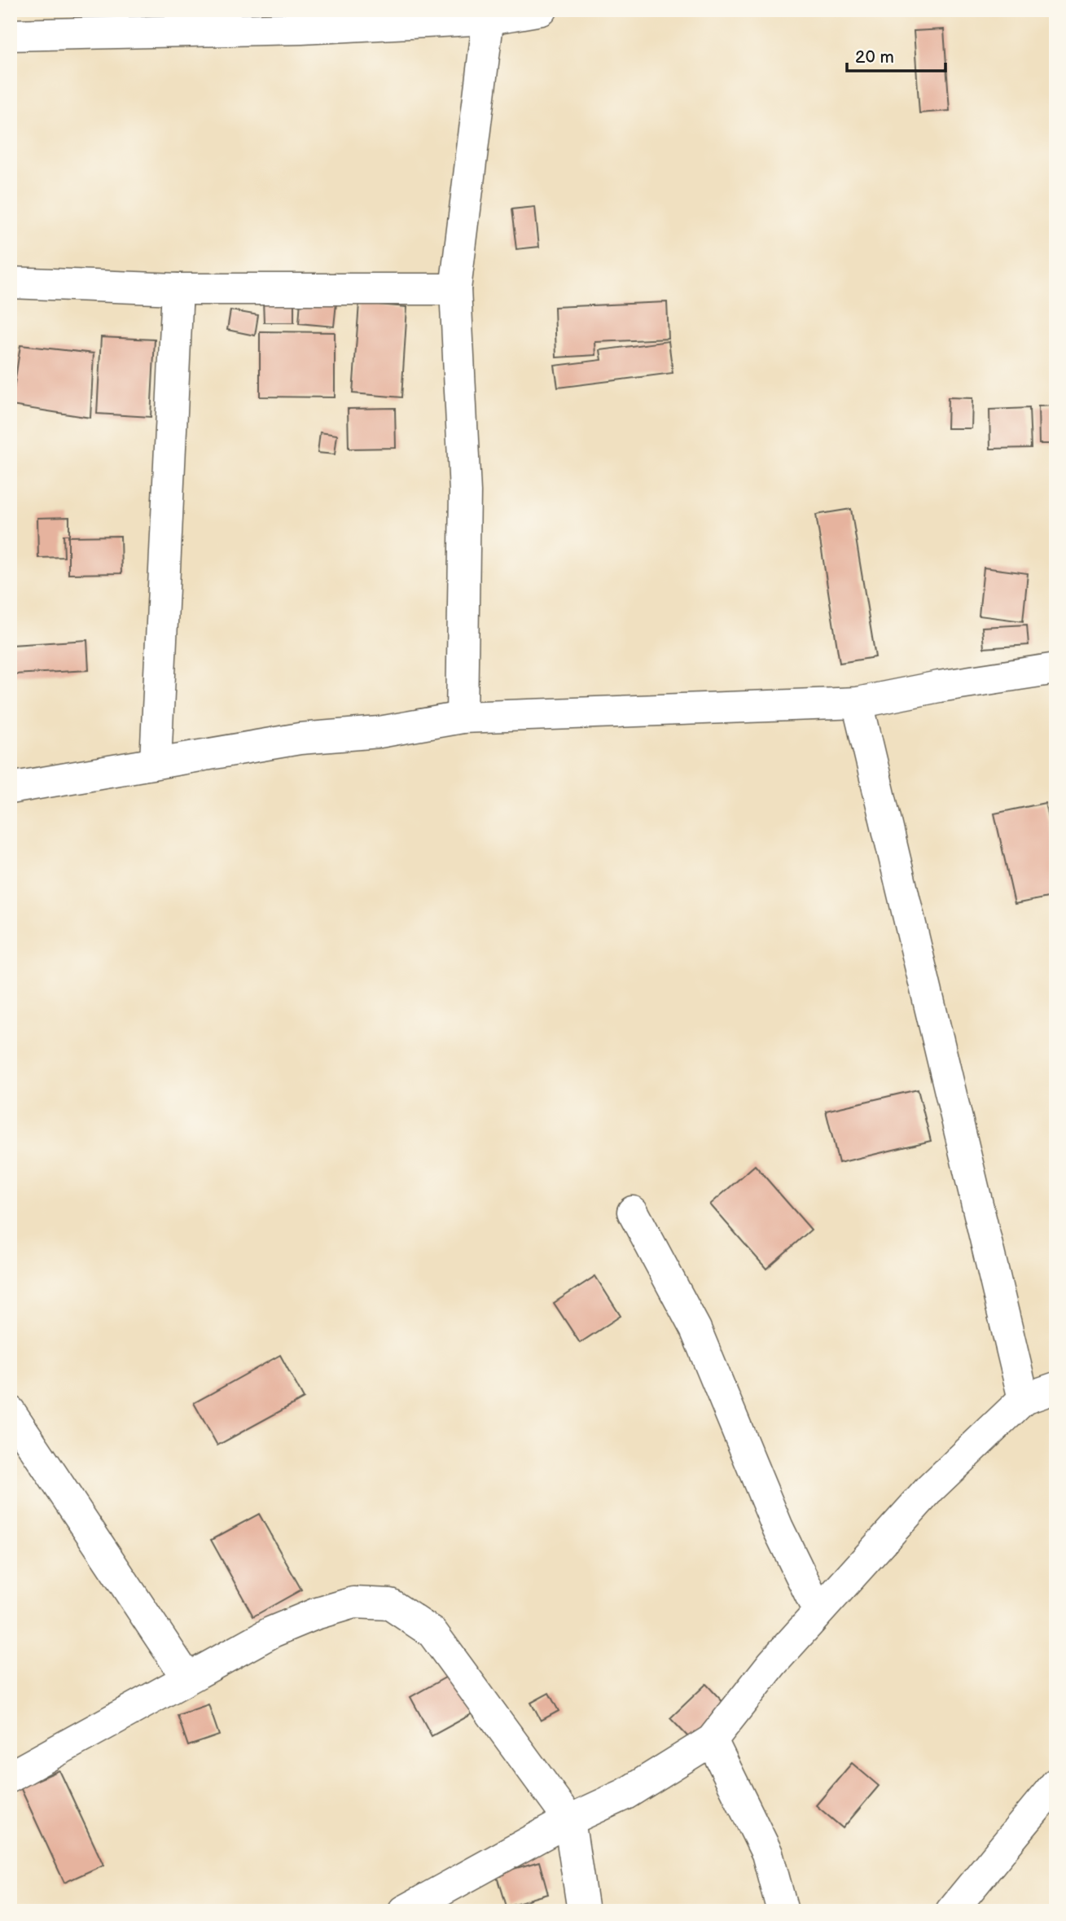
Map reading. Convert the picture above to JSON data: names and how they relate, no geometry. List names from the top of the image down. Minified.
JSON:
{"scale_bar":"20 m"}
